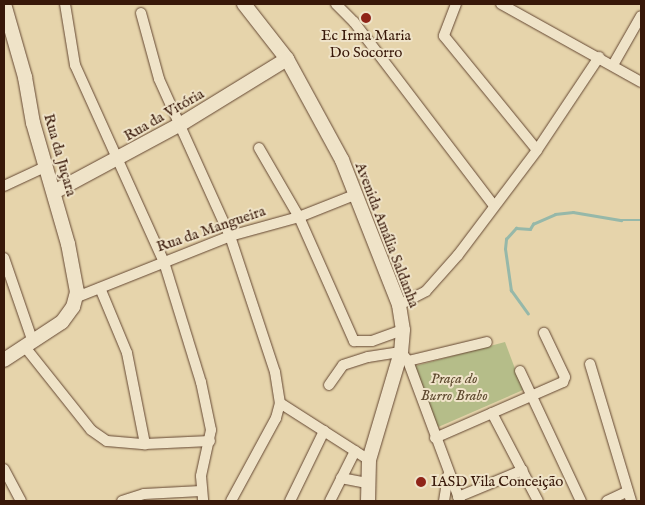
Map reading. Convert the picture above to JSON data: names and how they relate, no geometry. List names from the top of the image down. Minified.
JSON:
{"streets":{"street":["Rua da Vitória","Rua da Juçara","Rua da Mangueira","Avenida Amália Saldanha"]},"crossings":[["Rua da Vitória","Rua da Juçara"],["Rua da Vitória","Avenida Amália Saldanha"],["Rua da Juçara","Rua da Mangueira"],["Rua da Mangueira","Avenida Amália Saldanha"]],"parks":["Praça do Burro Brabo"],"places":["Ec Irma Maria Do Socorro","IASD Vila Conceição"]}
